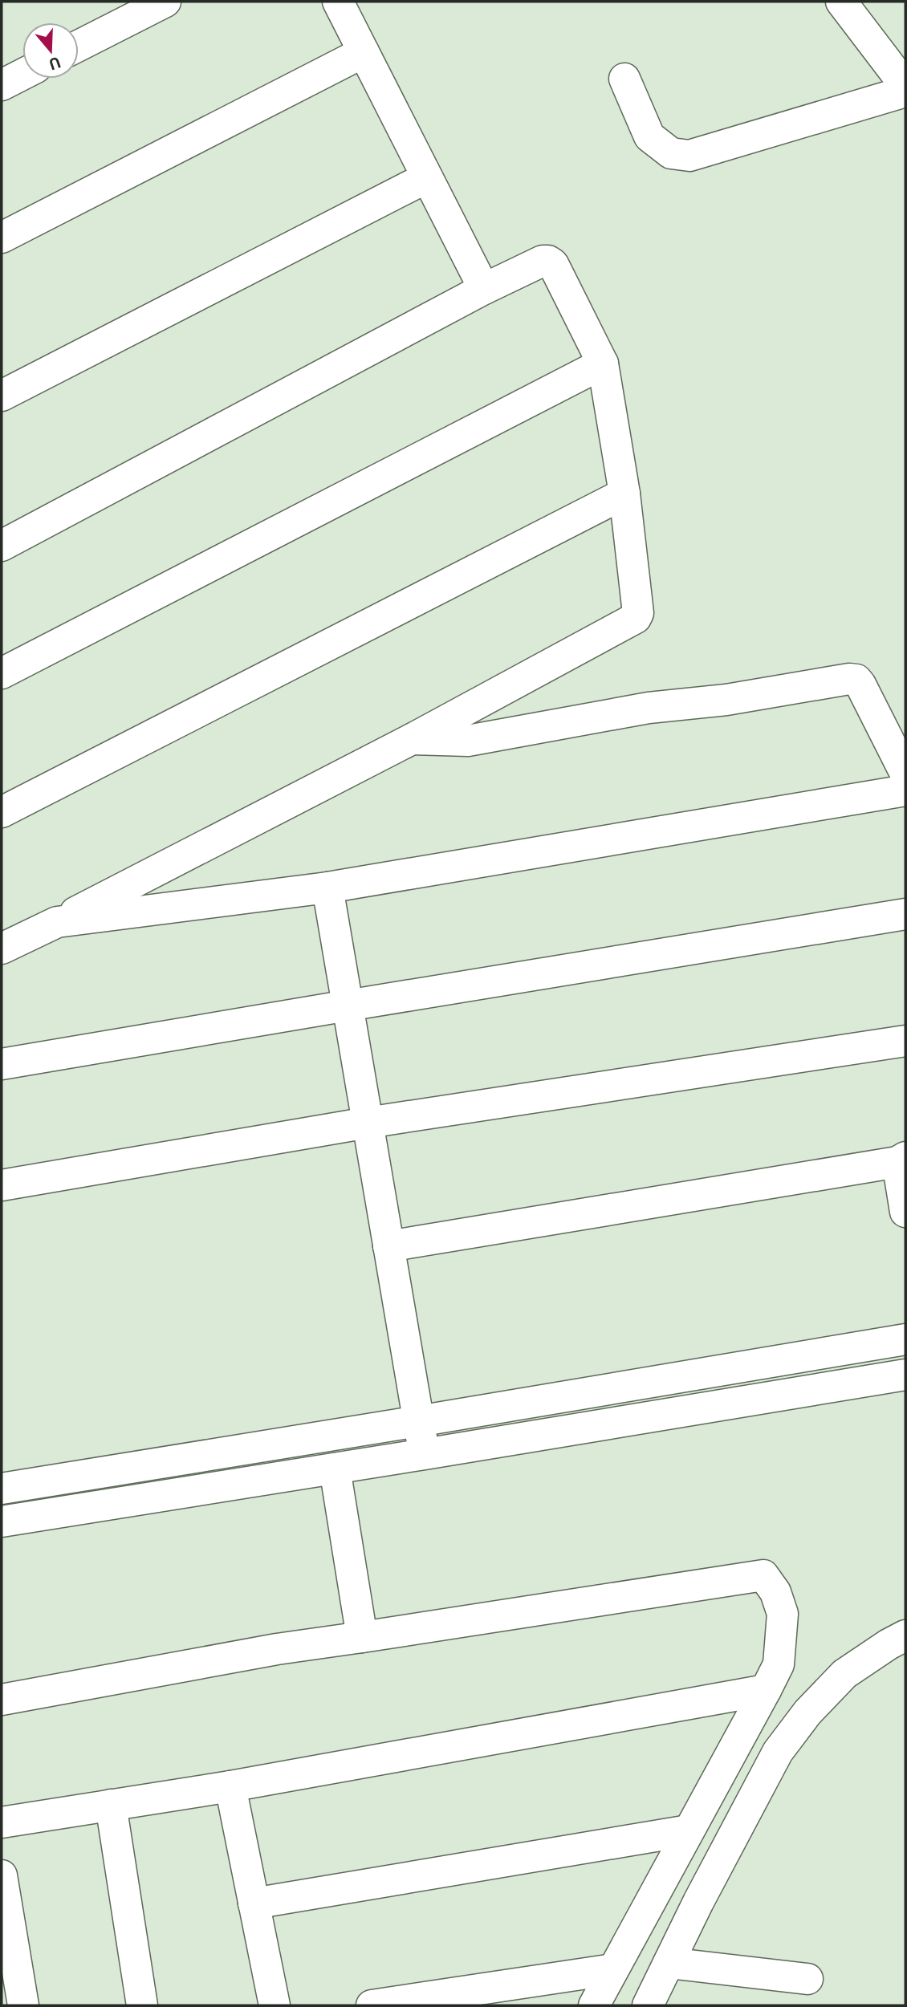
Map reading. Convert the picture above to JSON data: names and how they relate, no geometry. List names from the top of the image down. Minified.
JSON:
{"north":"bottom"}
